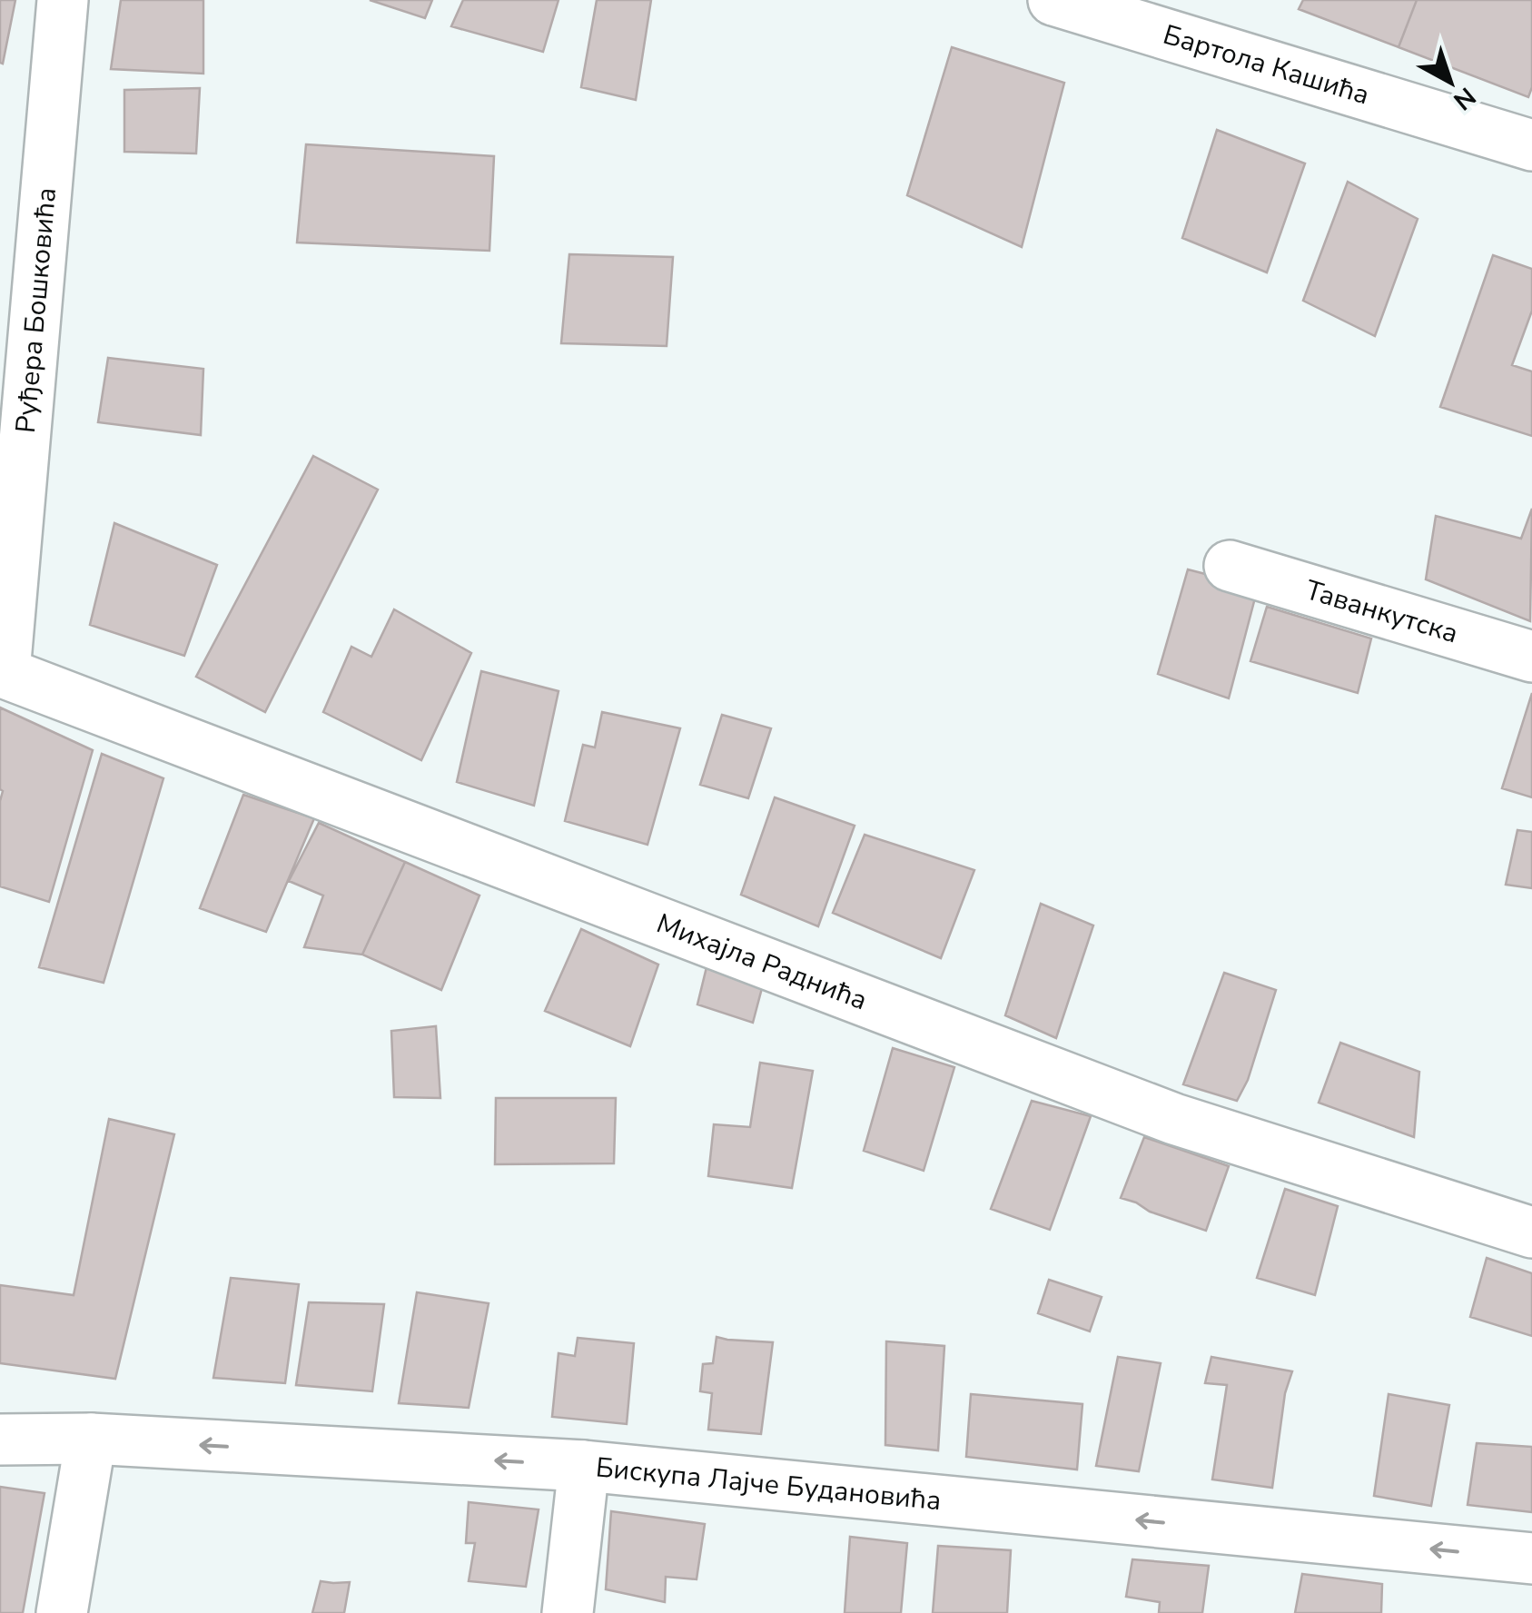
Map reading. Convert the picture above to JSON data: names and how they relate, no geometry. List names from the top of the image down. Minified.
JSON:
{"streets":{"street":["Бартола Кашића","Руђера Бошковића","Таванкутска","Михајла Раднића","Бискупа Лајче Будановића"]},"crossings":[["Руђера Бошковића","Михајла Раднића"]],"one_way":["Бискупа Лајче Будановића"],"north":"bottom right"}
